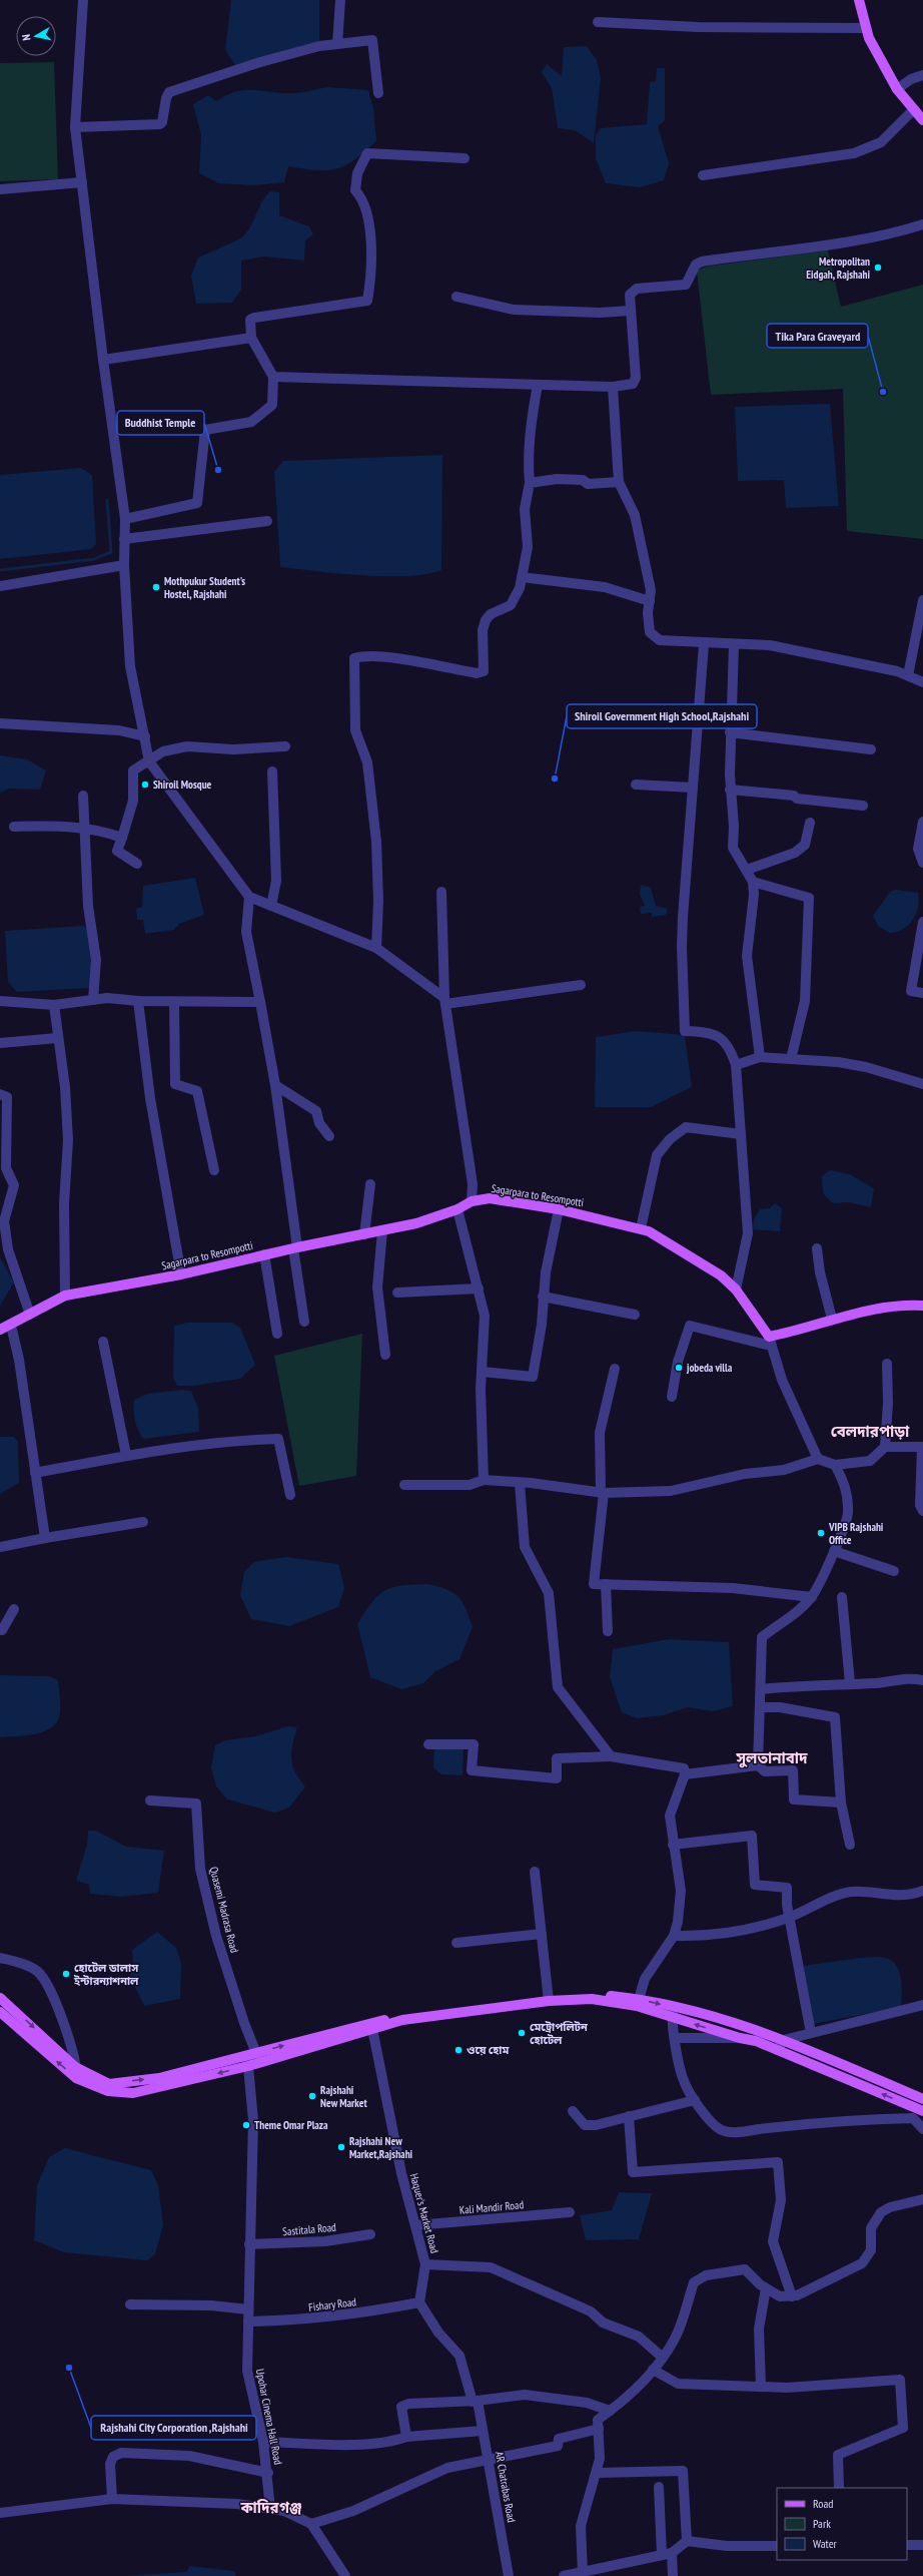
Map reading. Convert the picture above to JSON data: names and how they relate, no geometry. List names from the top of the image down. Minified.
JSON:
{"streets":{"main road":["Sagarpara to Resompotti"],"street":["Quasemi Madrasa Road","Kali Mandir Road","Haquer's Market Road","Sastitala Road","Fishary Road","Upohar Cinema Hall Road","AR Chatrabas Road"]},"crossings":[["Quasemi Madrasa Road","Upohar Cinema Hall Road"],["Kali Mandir Road","Haquer's Market Road"],["Sastitala Road","Upohar Cinema Hall Road"],["Fishary Road","Upohar Cinema Hall Road"],["Fishary Road","AR Chatrabas Road"]],"districts":["বেলদারপাড়া","সুলতানাবাদ","কাদিরগঞ্জ"],"places":["Metropolitan Eidgah, Rajshahi","Tika Para Graveyard","Buddhist Temple","Mothpukur Student's Hostel, Rajshahi","Shiroil Government High School,Rajshahi","Shiroil Mosque","jobeda villa","VIPB Rajshahi Office","হোটেল ডালাস ইন্টারন্যাশনাল","মেট্রোপলিটন হোটেল","ওয়ে হোম","Rajshahi New Market","Theme Omar Plaza","Rajshahi New Market,Rajshahi","Rajshahi City Corporation ,Rajshahi"],"legend":["Road","Park","Water"],"north":"left"}
